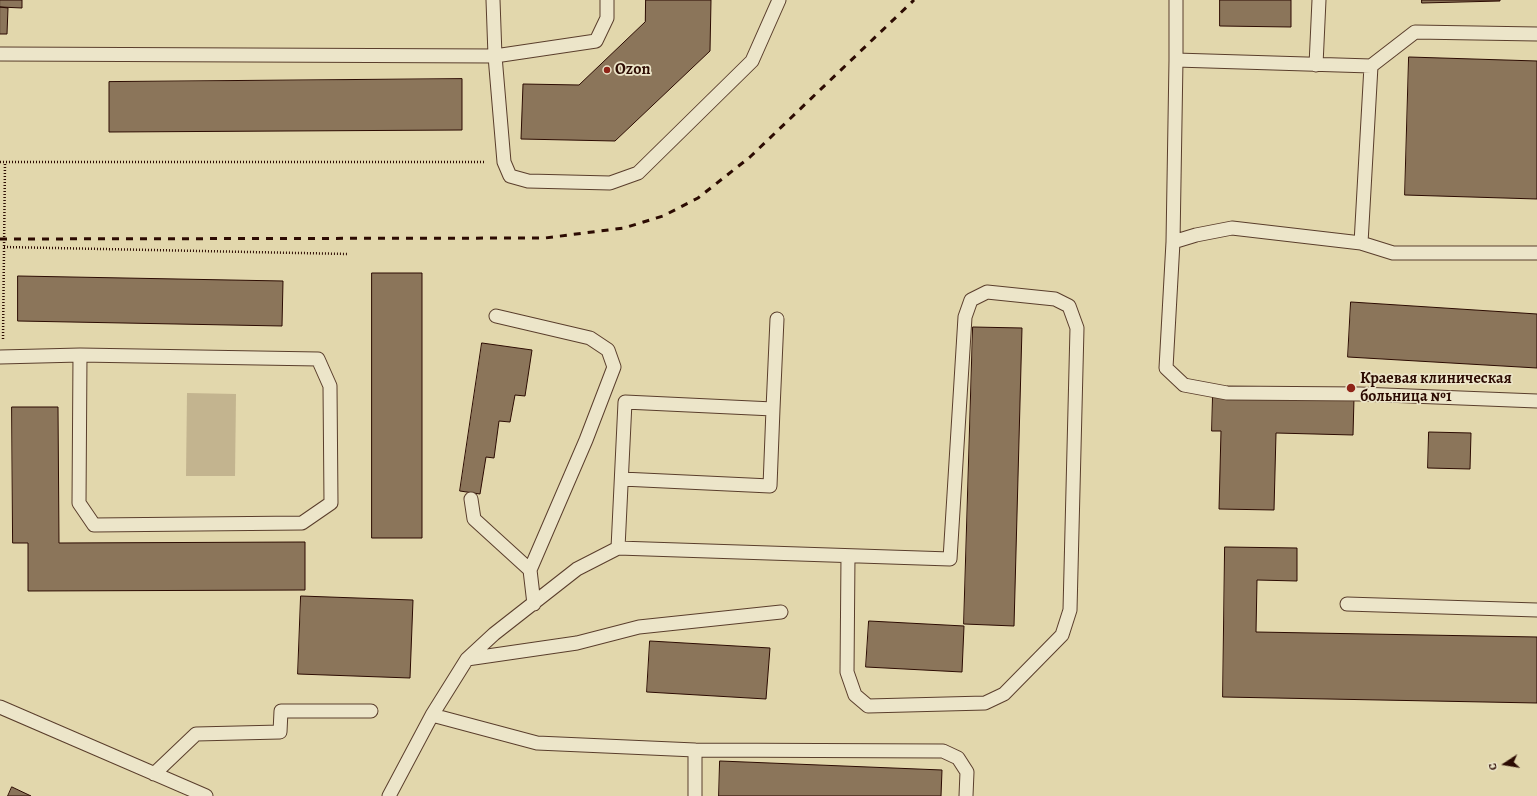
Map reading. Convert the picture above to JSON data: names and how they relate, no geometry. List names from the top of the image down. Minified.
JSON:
{"places":["Ozon","Краевая клиническая больница №1"],"north":"left"}
